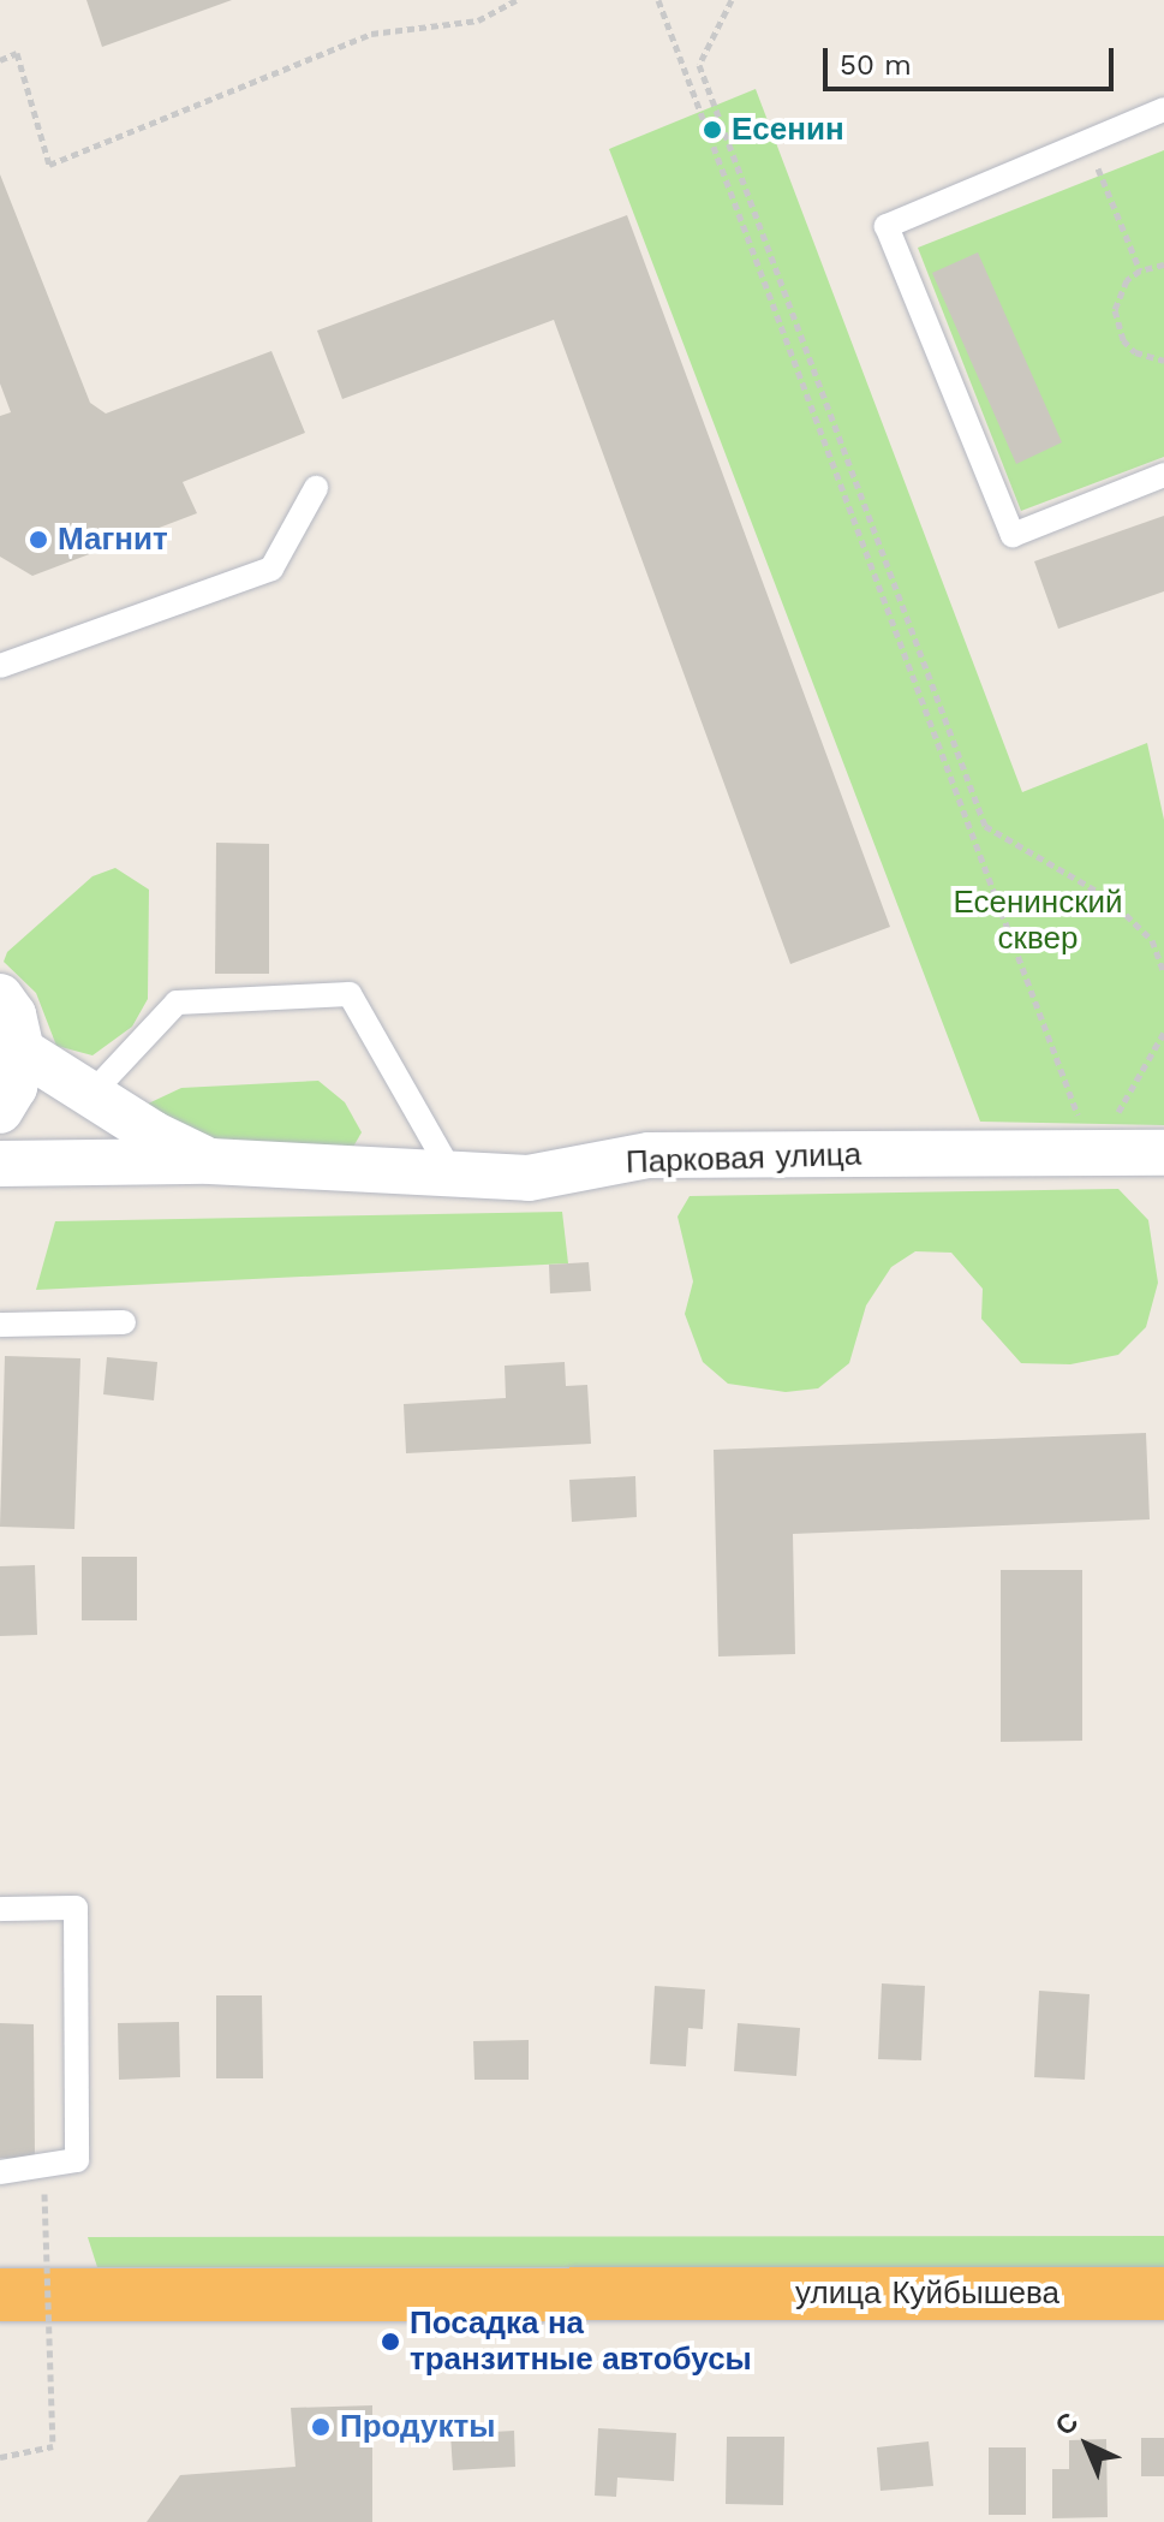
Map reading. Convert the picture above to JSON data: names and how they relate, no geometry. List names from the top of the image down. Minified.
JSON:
{"streets":{"highway":["улица Куйбышева"],"street":["Парковая улица"]},"parks":["Есенинский сквер"],"places":["Есенин","Магнит","Посадка на транзитные автобусы","Продукты"],"scale_bar":"50 m","north":"top left"}
